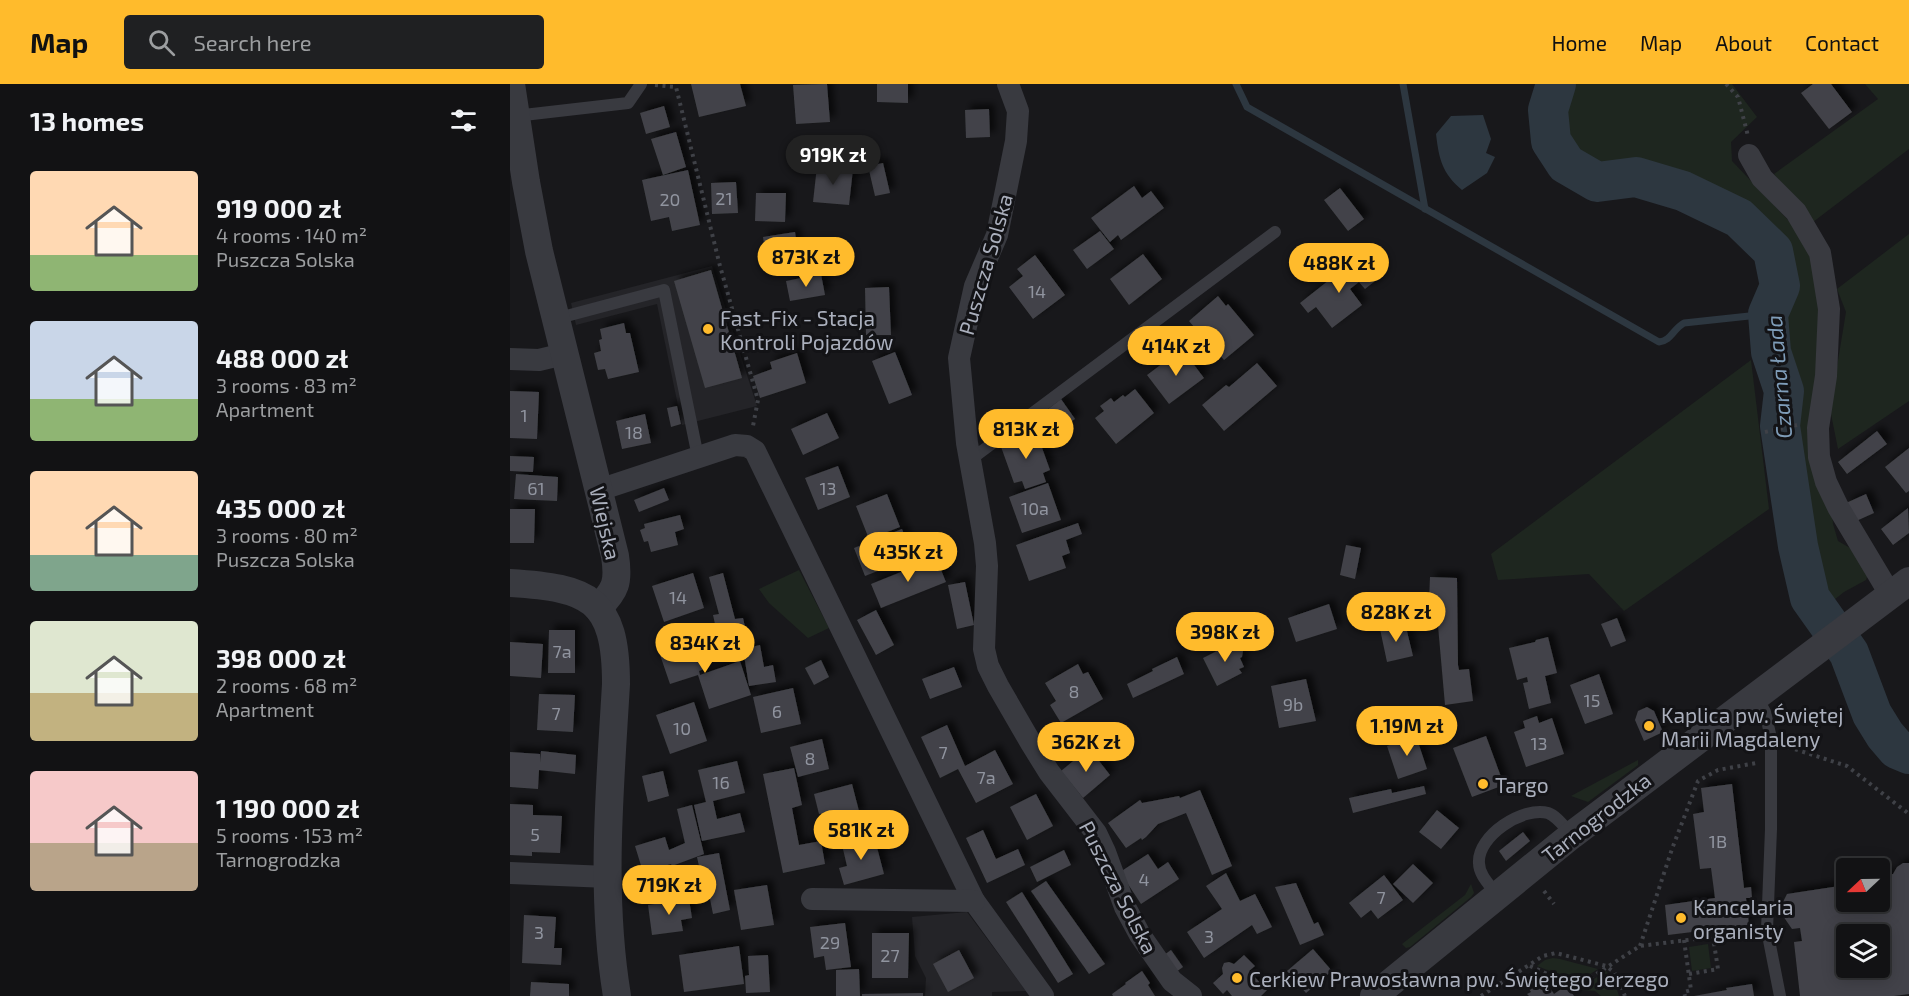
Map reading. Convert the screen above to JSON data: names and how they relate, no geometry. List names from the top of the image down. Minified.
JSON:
{"streets":{"street":["Puszcza Solska","Wiejska","Tarnogrodzka"]},"water":["Czarna Łada"],"places":["Fast-Fix - Stacja Kontroli Pojazdów","Kaplica pw. Świętej Marii Magdaleny","Targo","Kancelaria organisty","Cerkiew Prawosławna pw. Świętego Jerzego"],"house_numbers":["21","20","14","1","18","61","13","10a","14","7a","8","15","9b","6","7","10","13","7","8","7a","16","5","1B","4","7","3","3","29","27"],"north":"left","page":{"header":"Map","search":"Search here","nav":["Home","Map","About","Contact"],"heading":"13 homes","price":["919K zł","873K zł","488K zł","414K zł","813K zł","435K zł","828K zł","398K zł","834K zł","1.19M zł","362K zł","581K zł","719K zł"],"list":[{"name":"919 000 zł","note":"4 rooms · 140 m² · Puszcza Solska"},{"name":"488 000 zł","note":"3 rooms · 83 m² · Apartment"},{"name":"435 000 zł","note":"3 rooms · 80 m² · Puszcza Solska"},{"name":"398 000 zł","note":"2 rooms · 68 m² · Apartment"},{"name":"1 190 000 zł","note":"5 rooms · 153 m² · Tarnogrodzka"}]}}
